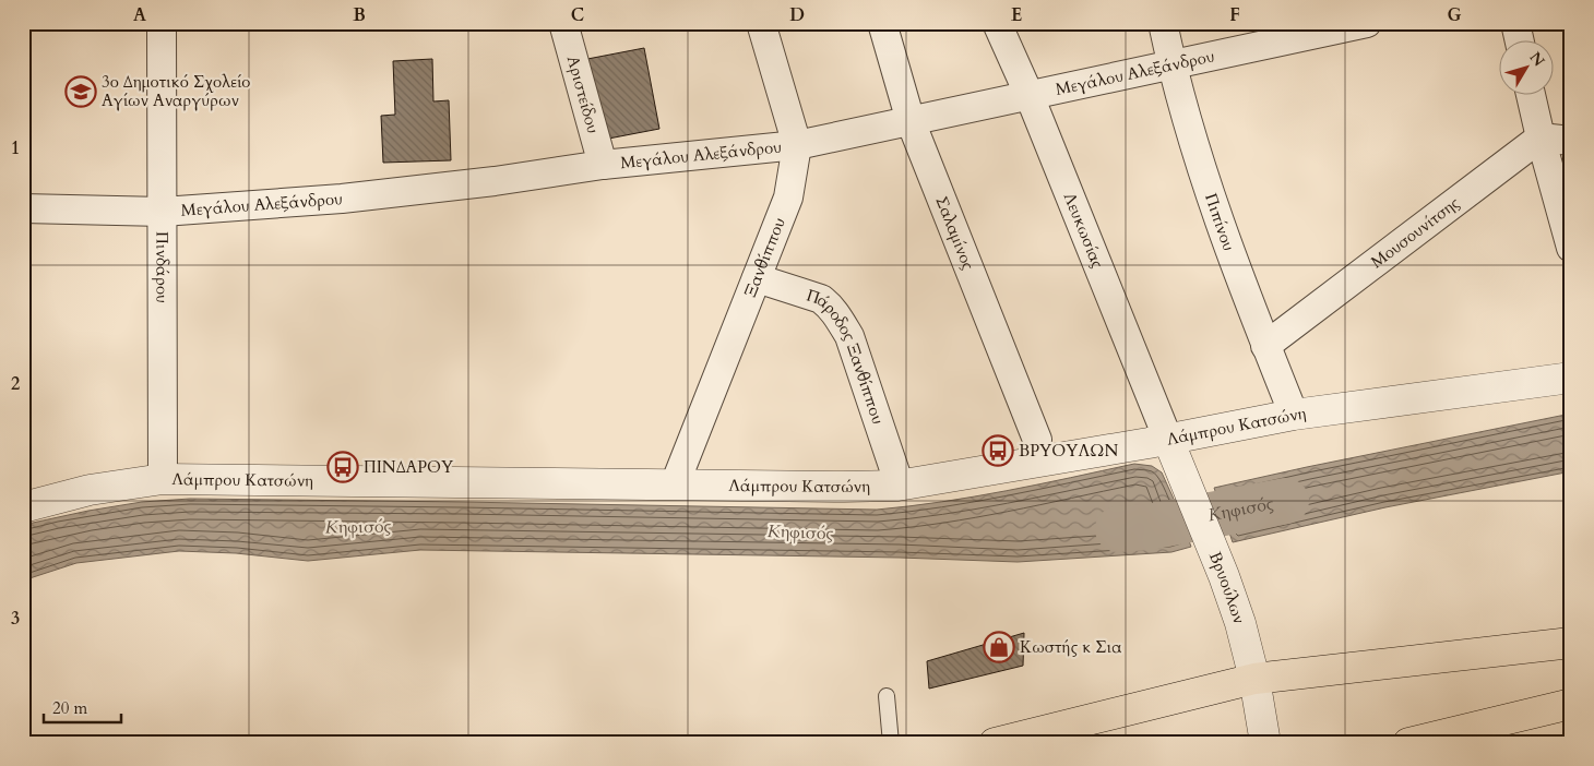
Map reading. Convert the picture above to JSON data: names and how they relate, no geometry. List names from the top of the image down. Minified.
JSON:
{"streets":{"street":["Μεγάλου Αλεξάνδρου","Αριστείδου","Πιπίνου","Λευκωσίας","Μουσουνίτσης","Σαλαμίνος","Ξανθίππου","Πινδάρου","Πάροδος Ξανθίππου","Λάμπρου Κατσώνη","Βρυούλων"]},"crossings":[["Μεγάλου Αλεξάνδρου","Αριστείδου"],["Μεγάλου Αλεξάνδρου","Πιπίνου"],["Μεγάλου Αλεξάνδρου","Λευκωσίας"],["Μεγάλου Αλεξάνδρου","Σαλαμίνος"],["Μεγάλου Αλεξάνδρου","Ξανθίππου"],["Μεγάλου Αλεξάνδρου","Πινδάρου"],["Πιπίνου","Μουσουνίτσης"],["Πιπίνου","Λάμπρου Κατσώνη"],["Λευκωσίας","Λάμπρου Κατσώνη"],["Λευκωσίας","Βρυούλων"],["Ξανθίππου","Πάροδος Ξανθίππου"],["Ξανθίππου","Λάμπρου Κατσώνη"],["Πινδάρου","Λάμπρου Κατσώνη"],["Λάμπρου Κατσώνη","Βρυούλων"]],"water":["Κηφισός"],"places":{"school or university":["3ο Δημοτικό Σχολείο Αγίων Αναργύρων"],"bus stop":["ΒΡΥΟΥΛΩΝ","ΠΙΝΔΑΡΟΥ"],"shop":["Κωστής κ Σια"]},"scale_bar":"20 m","north":"top right","grid":{"columns":["A","B","C","D","E","F","G"],"rows":["1","2","3"]}}
